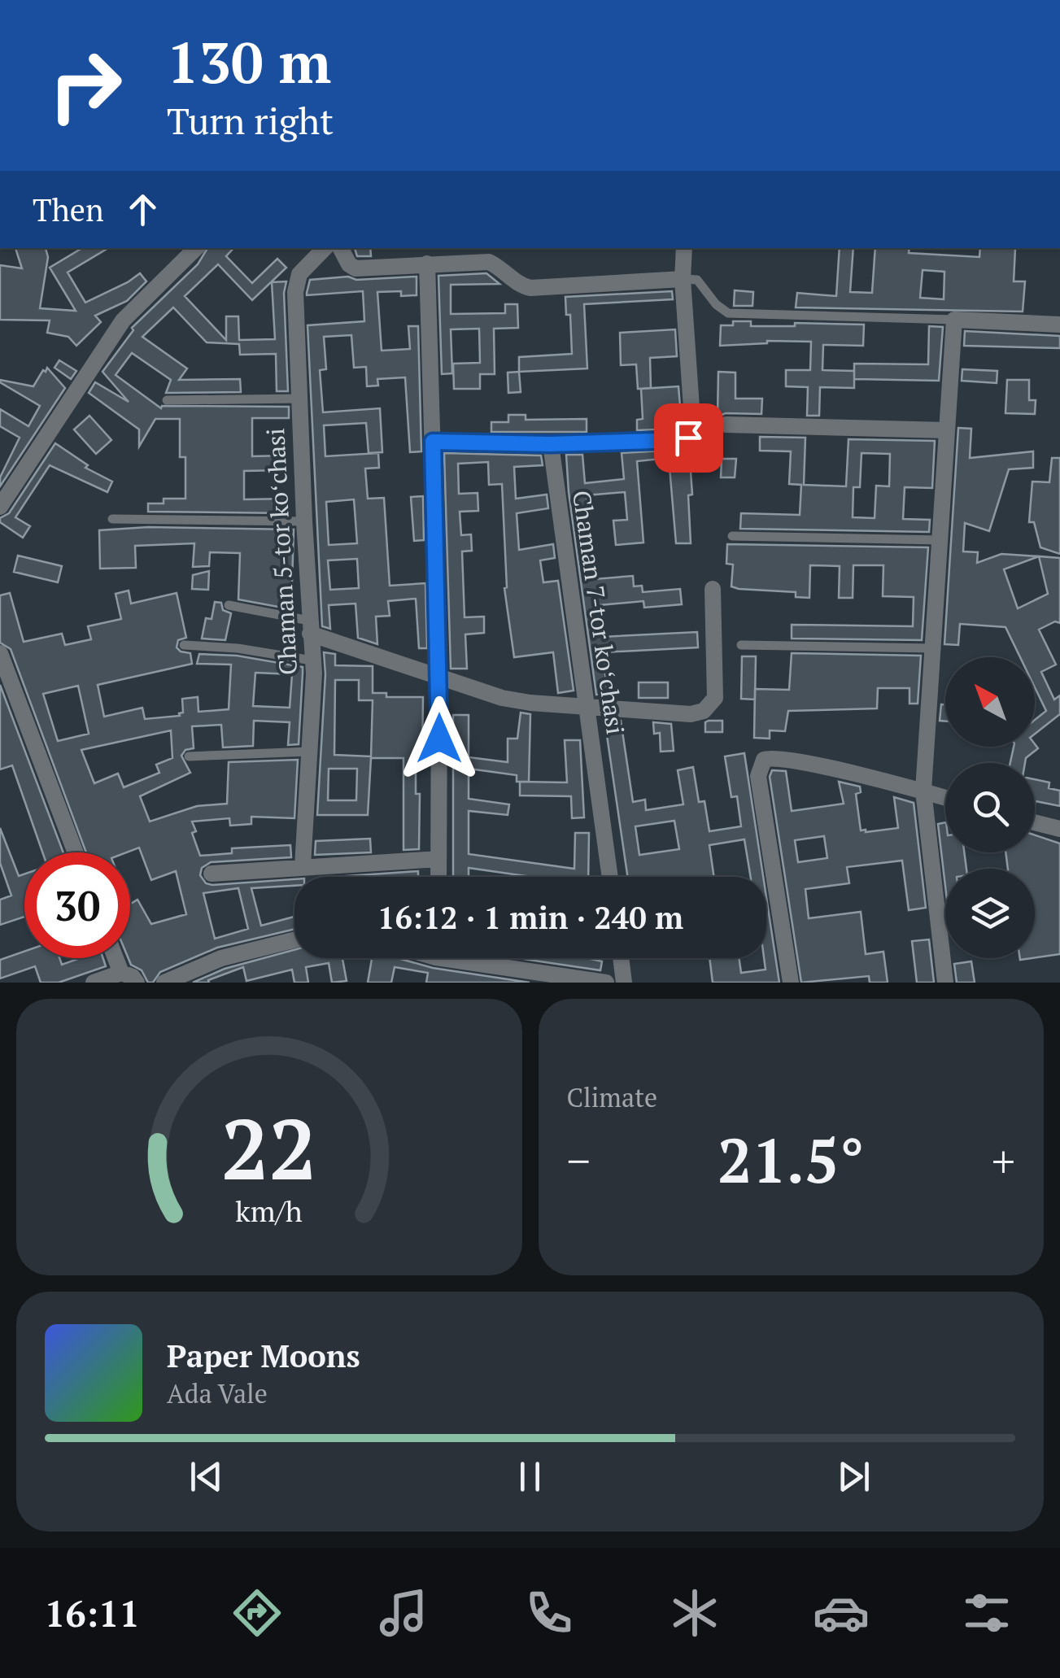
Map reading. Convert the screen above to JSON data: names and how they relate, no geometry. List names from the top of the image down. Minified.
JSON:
{"streets":{"street":["Chaman 5-tor koʻchasi","Chaman 7-tor koʻchasi"]},"north":"top left","page":{"turn":["130 m","Turn right"],"then":"Then","limit":"30","trip":"16:12 · 1 min · 240 m","tile":"Climate","heat":["−","21.5°","+"],"song":["Paper Moons","Ada Vale"],"tabs":"16:11","gauge":["22","km/h"]}}
